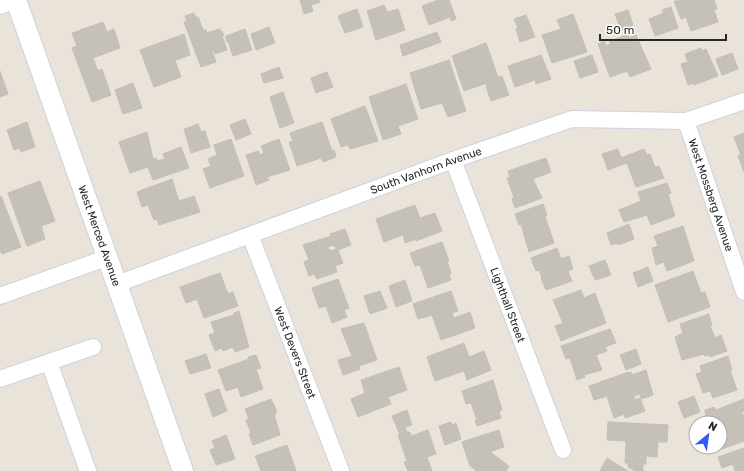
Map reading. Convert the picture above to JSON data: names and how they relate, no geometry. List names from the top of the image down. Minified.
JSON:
{"streets":{"street":["South Vanhorn Avenue","West Mossberg Avenue","West Merced Avenue","Lighthall Street","West Devers Street"]},"crossings":[["South Vanhorn Avenue","West Mossberg Avenue"],["South Vanhorn Avenue","West Merced Avenue"],["South Vanhorn Avenue","Lighthall Street"],["South Vanhorn Avenue","West Devers Street"]],"scale_bar":"50 m","north":"top right"}
